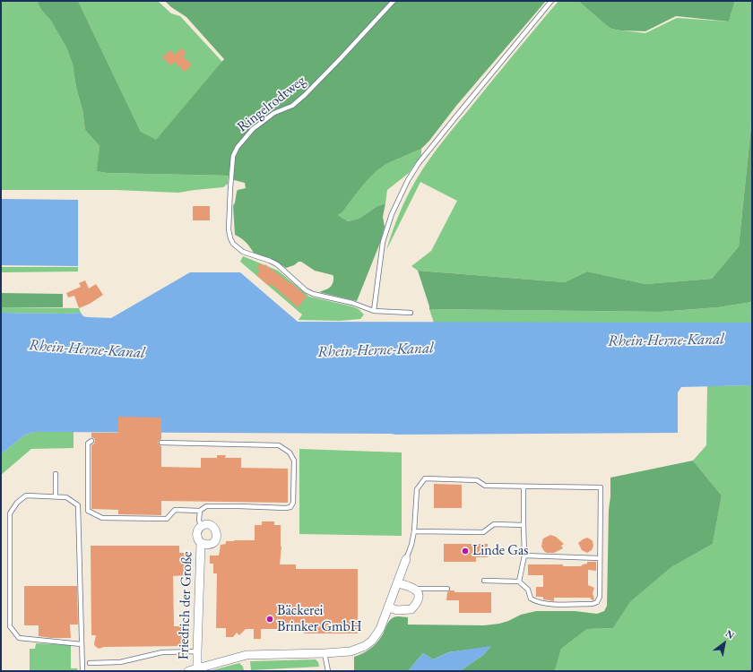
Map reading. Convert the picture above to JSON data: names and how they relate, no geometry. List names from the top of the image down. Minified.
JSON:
{"streets":{"street":["Friedrich der Große"],"lane":["Ringelrodtweg"]},"water":["Rhein-Herne-Kanal"],"places":["Linde Gas","Bäckerei Brinker GmbH"],"north":"top right"}
